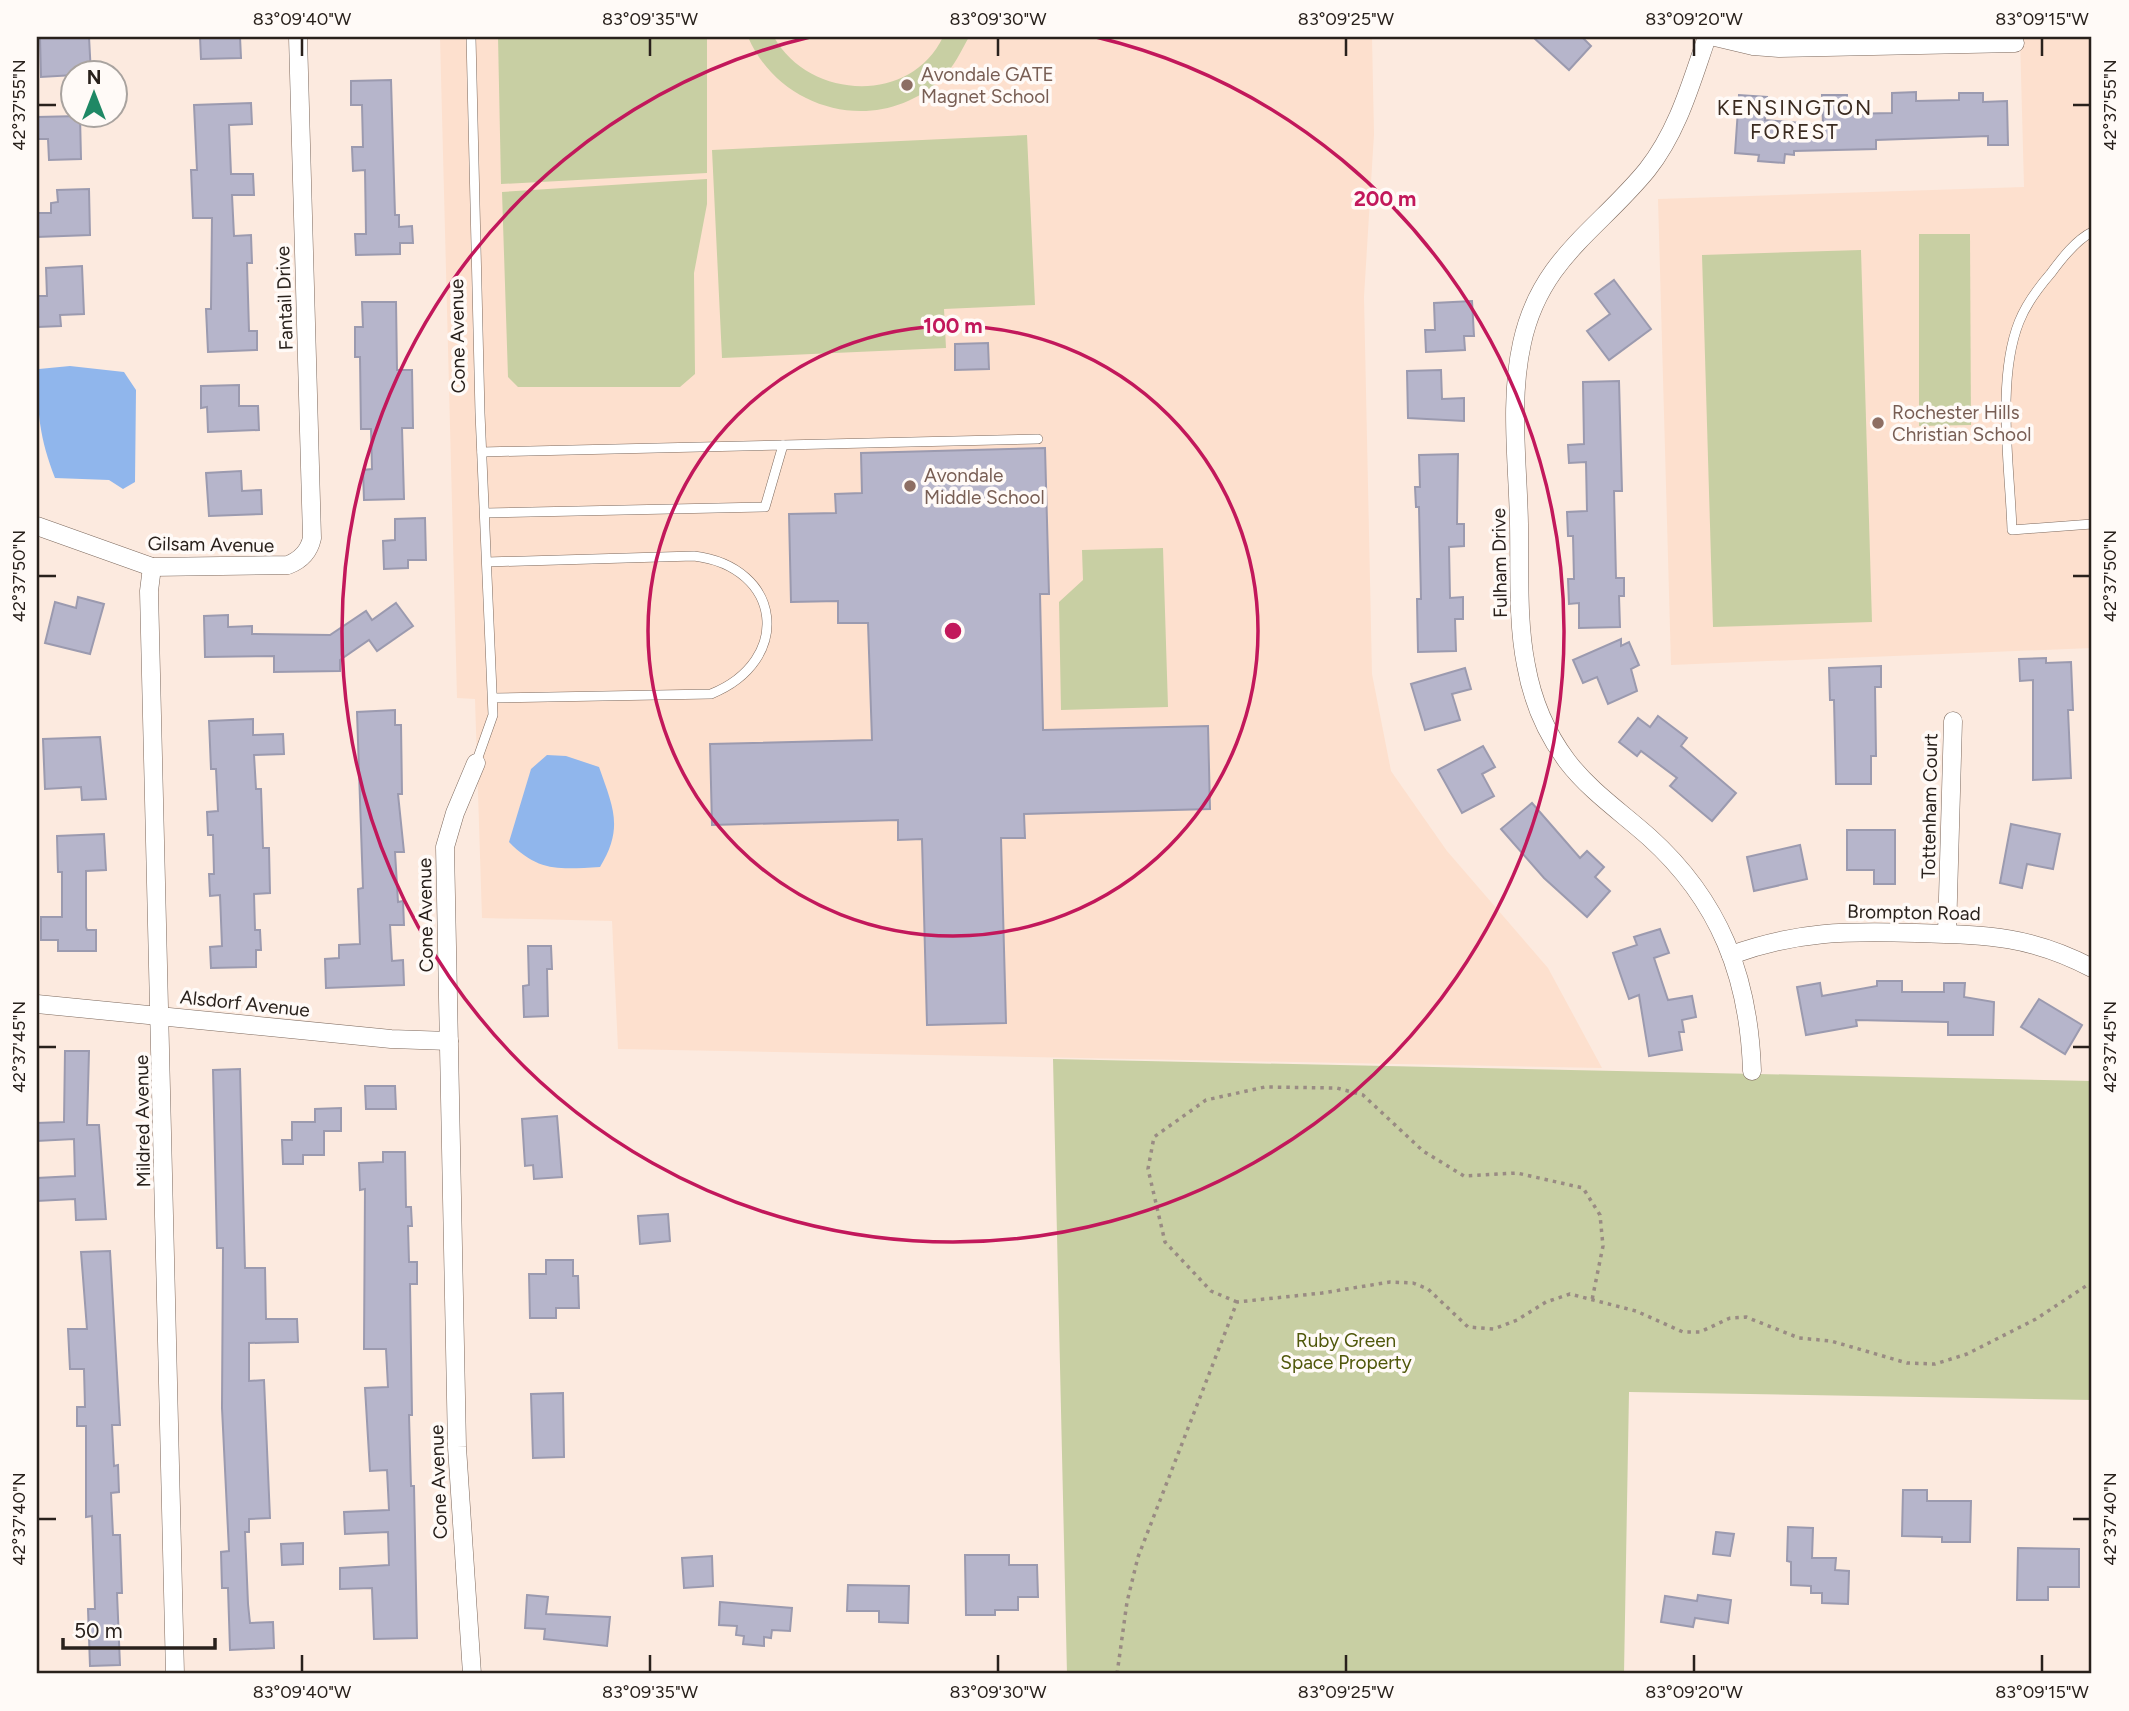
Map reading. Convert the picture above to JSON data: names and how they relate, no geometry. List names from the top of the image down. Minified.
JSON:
{"streets":{"street":["Fantail Drive","Cone Avenue","Gilsam Avenue","Fulham Drive","Tottenham Court","Brompton Road","Alsdorf Avenue","Mildred Avenue"]},"crossings":[["Fantail Drive","Gilsam Avenue"],["Cone Avenue","Alsdorf Avenue"],["Gilsam Avenue","Mildred Avenue"],["Fulham Drive","Brompton Road"],["Tottenham Court","Brompton Road"],["Alsdorf Avenue","Mildred Avenue"]],"districts":["KENSINGTON FOREST"],"parks":["Ruby Green Space Property"],"places":["Avondale GATE Magnet School","Rochester Hills Christian School","Avondale Middle School"],"scale_bar":"50 m","north":"top","coordinates":["83°09'40\"W","83°09'35\"W","83°09'30\"W","83°09'25\"W","83°09'20\"W","83°09'15\"W","42°37'55\"N","42°37'50\"N","42°37'45\"N","42°37'40\"N"],"rings":["200 m","100 m"]}
